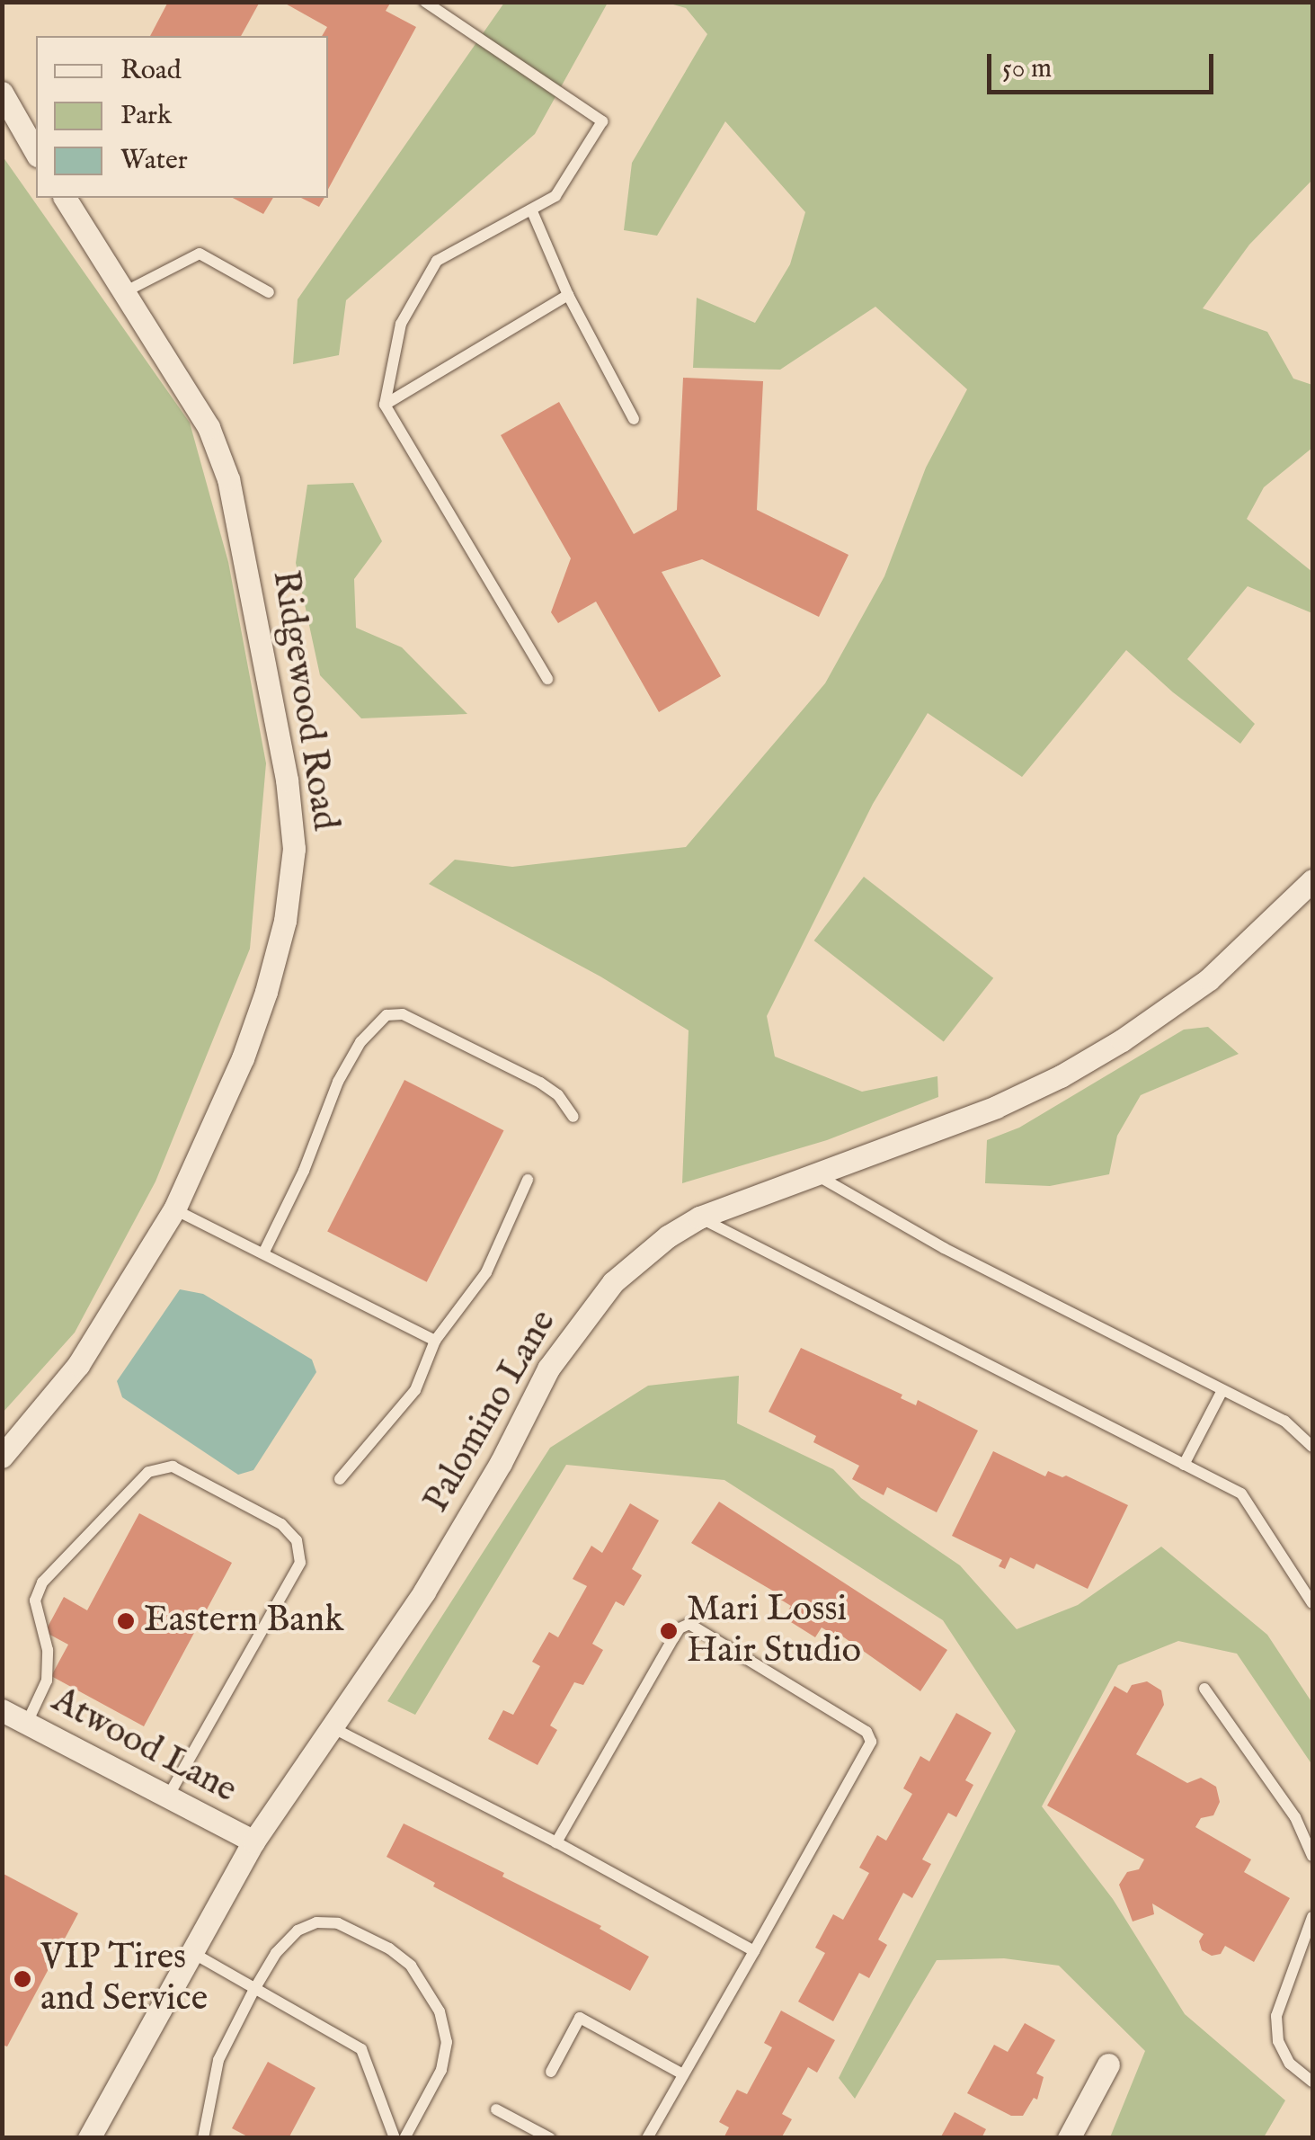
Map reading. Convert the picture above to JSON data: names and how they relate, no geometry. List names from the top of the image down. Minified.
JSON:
{"streets":{"street":["Ridgewood Road","Palomino Lane","Atwood Lane"]},"crossings":[["Palomino Lane","Atwood Lane"]],"places":["Eastern Bank","Mari Lossi Hair Studio","VIP Tires and Service"],"legend":["Road","Park","Water"],"scale_bar":"50 m"}
